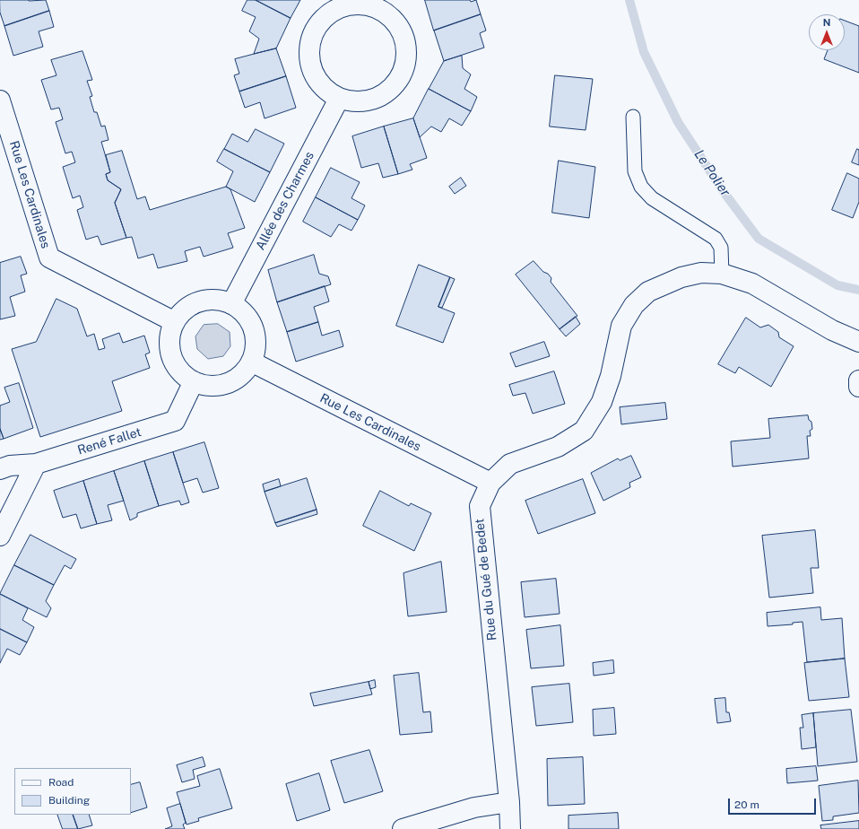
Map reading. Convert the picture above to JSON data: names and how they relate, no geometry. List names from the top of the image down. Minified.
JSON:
{"streets":{"street":["Rue Les Cardinales","Allée des Charmes","René Fallet","Rue du Gué de Bedet"]},"crossings":[["Rue Les Cardinales","Allée des Charmes"],["Rue Les Cardinales","René Fallet"],["Rue Les Cardinales","Rue du Gué de Bedet"],["Allée des Charmes","René Fallet"]],"water":["Le Polier"],"legend":["Road","Building"],"scale_bar":"20 m","north":"top"}
